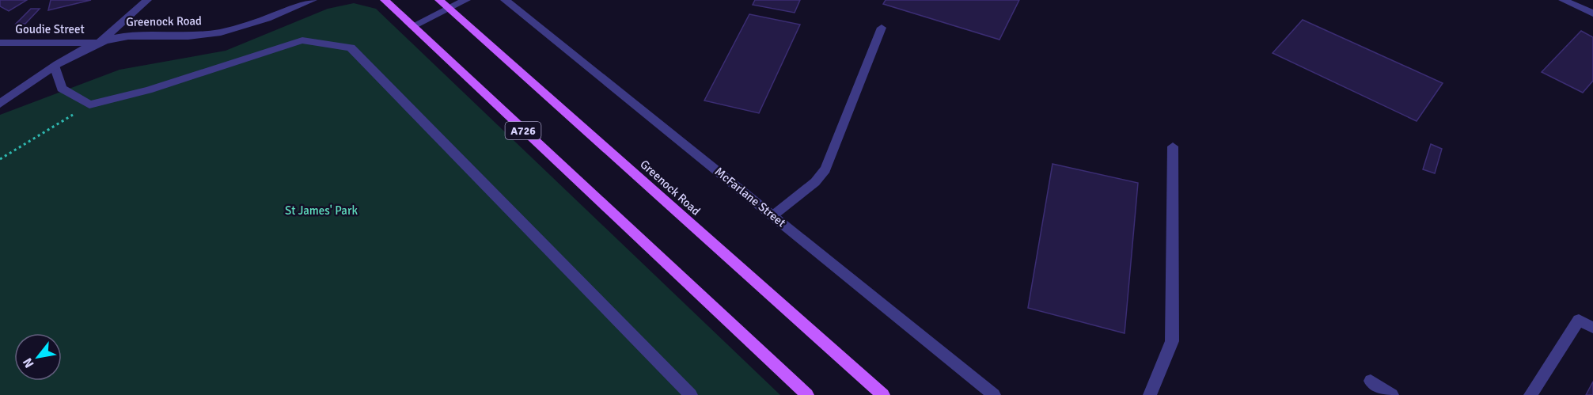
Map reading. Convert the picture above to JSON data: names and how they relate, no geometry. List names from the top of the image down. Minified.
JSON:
{"streets":{"main road":["Greenock Road","A726"],"street":["Goudie Street","McFarlane Street"]},"crossings":[["Greenock Road","Goudie Street"]],"parks":["St James' Park"],"north":"bottom left"}
